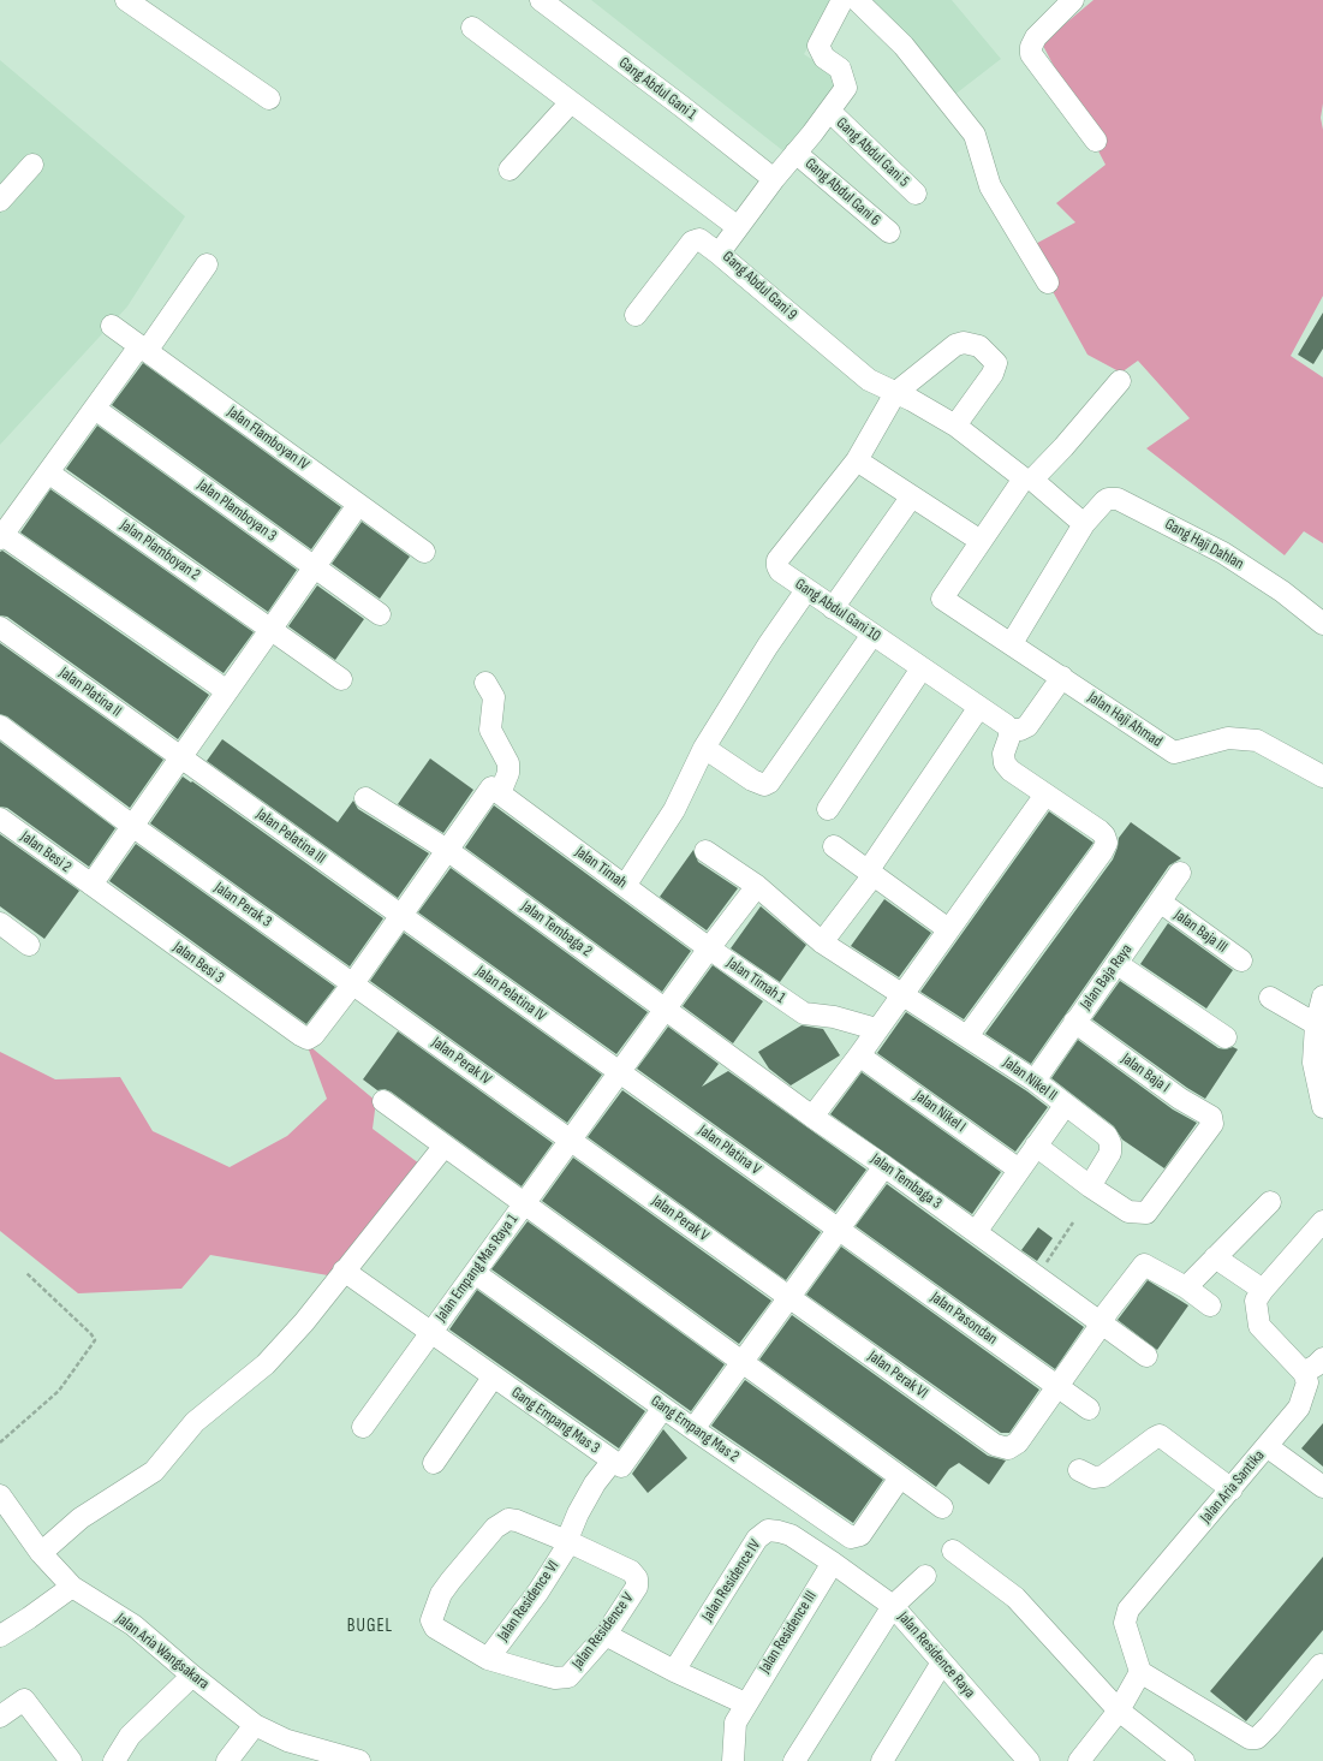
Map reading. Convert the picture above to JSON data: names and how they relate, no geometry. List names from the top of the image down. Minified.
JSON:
{"streets":{"street":["Gang Abdul Gani 1","Gang Abdul Gani 5","Gang Abdul Gani 6","Gang Abdul Gani 9","Jalan Flamboyan IV","Jalan Plamboyan 3","Gang Haji Dahlan","Jalan Plamboyan 2","Gang Abdul Gani 10","Jalan Platina II","Jalan Haji Ahmad","Jalan Pelatina III","Jalan Besi 2","Jalan Timah","Jalan Perak 3","Jalan Tembaga 2","Jalan Baja III","Jalan Besi 3","Jalan Baja Raya","Jalan Timah 1","Jalan Pelatina IV","Jalan Perak IV","Jalan Baja I","Jalan Nikel II","Jalan Nikel I","Jalan Platina V","Jalan Tembaga 3","Jalan Perak V","Jalan Empang Mas Raya 1","Jalan Pasondan","Jalan Perak VI","Gang Empang Mas 3","Gang Empang Mas 2","Jalan Aria Santika","Jalan Residence IV","Jalan Residence VI","Jalan Residence V","Jalan Residence III","Jalan Aria Wangsakara","Jalan Residence Raya"]},"crossings":[["Gang Abdul Gani 1","Gang Abdul Gani 9"],["Gang Abdul Gani 5","Gang Abdul Gani 9"],["Gang Abdul Gani 6","Gang Abdul Gani 9"],["Gang Abdul Gani 9","Gang Haji Dahlan"],["Gang Abdul Gani 9","Gang Abdul Gani 10"],["Gang Haji Dahlan","Jalan Haji Ahmad"],["Jalan Platina II","Jalan Pelatina III"],["Jalan Pelatina III","Jalan Pelatina IV"],["Jalan Besi 2","Jalan Besi 3"],["Jalan Timah","Jalan Timah 1"],["Jalan Timah","Jalan Empang Mas Raya 1"],["Jalan Perak 3","Jalan Besi 3"],["Jalan Perak 3","Jalan Perak IV"],["Jalan Tembaga 2","Jalan Tembaga 3"],["Jalan Tembaga 2","Jalan Empang Mas Raya 1"],["Jalan Baja III","Jalan Baja Raya"],["Jalan Besi 3","Jalan Perak IV"],["Jalan Baja Raya","Jalan Baja I"],["Jalan Baja Raya","Jalan Nikel II"],["Jalan Timah 1","Jalan Empang Mas Raya 1"],["Jalan Pelatina IV","Jalan Platina V"],["Jalan Pelatina IV","Jalan Empang Mas Raya 1"],["Jalan Perak IV","Jalan Perak V"],["Jalan Perak IV","Jalan Empang Mas Raya 1"],["Jalan Baja I","Jalan Nikel II"],["Jalan Nikel II","Jalan Empang Mas Raya 1"],["Jalan Platina V","Jalan Empang Mas Raya 1"],["Jalan Platina V","Jalan Pasondan"],["Jalan Tembaga 3","Jalan Empang Mas Raya 1"],["Jalan Perak V","Jalan Empang Mas Raya 1"],["Jalan Perak V","Jalan Perak VI"],["Jalan Empang Mas Raya 1","Gang Empang Mas 3"],["Jalan Empang Mas Raya 1","Gang Empang Mas 2"],["Jalan Pasondan","Jalan Perak VI"],["Gang Empang Mas 3","Gang Empang Mas 2"],["Gang Empang Mas 3","Jalan Residence VI"],["Jalan Residence IV","Jalan Residence III"],["Jalan Residence IV","Jalan Residence Raya"],["Jalan Residence VI","Jalan Residence V"],["Jalan Residence III","Jalan Residence Raya"]],"districts":["BUGEL"]}
